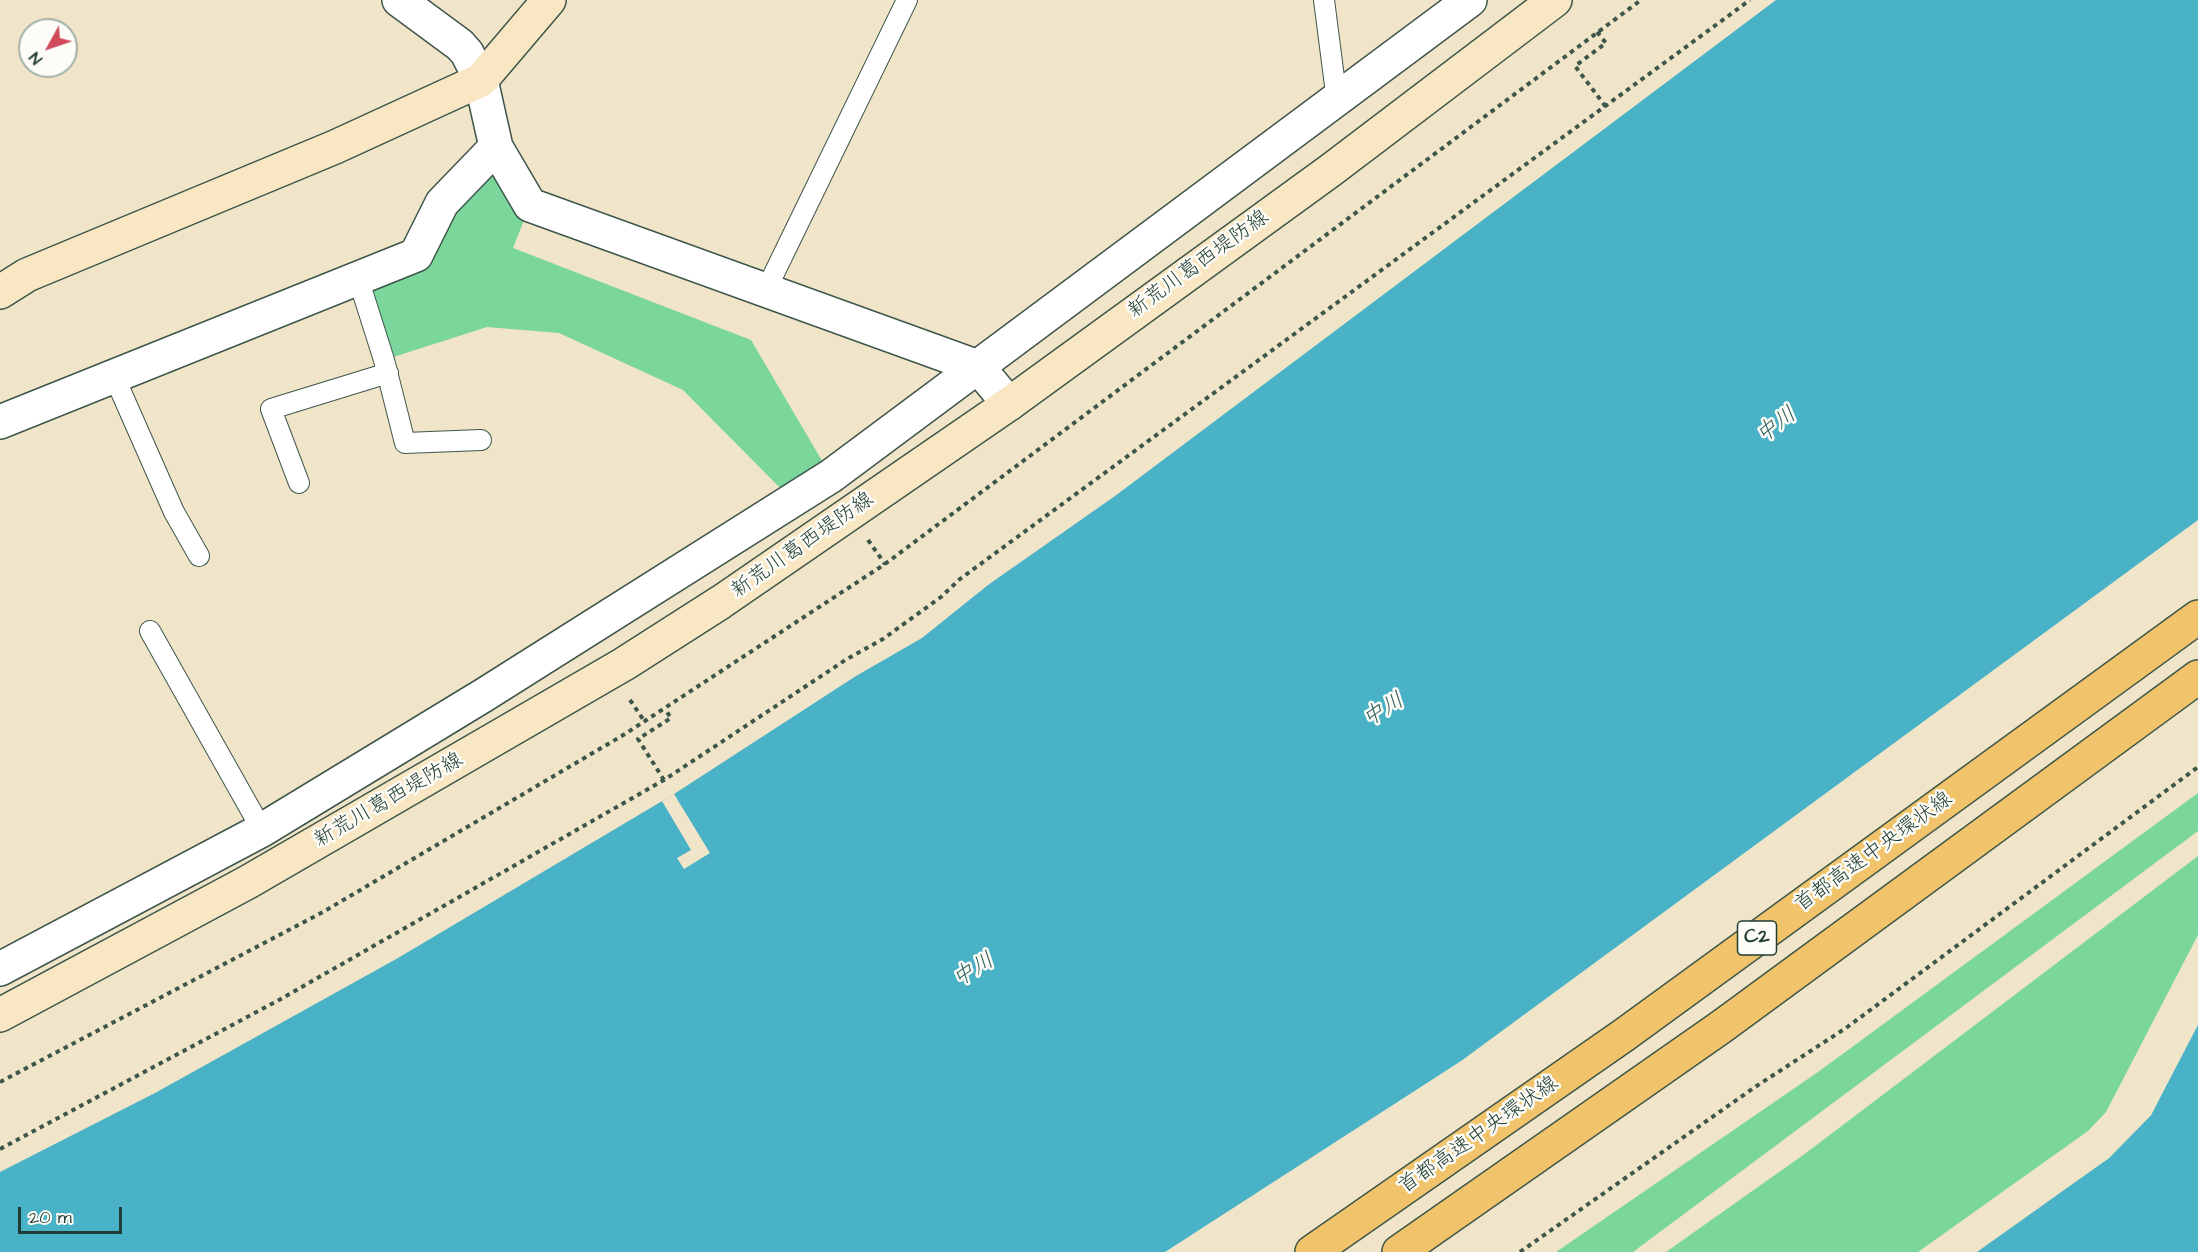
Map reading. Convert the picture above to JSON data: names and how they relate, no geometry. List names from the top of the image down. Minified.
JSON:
{"streets":{"highway":["首都高速中央環状線","C2"],"main road":["新荒川葛西堤防線"]},"water":["中川"],"scale_bar":"20 m","north":"bottom left"}
